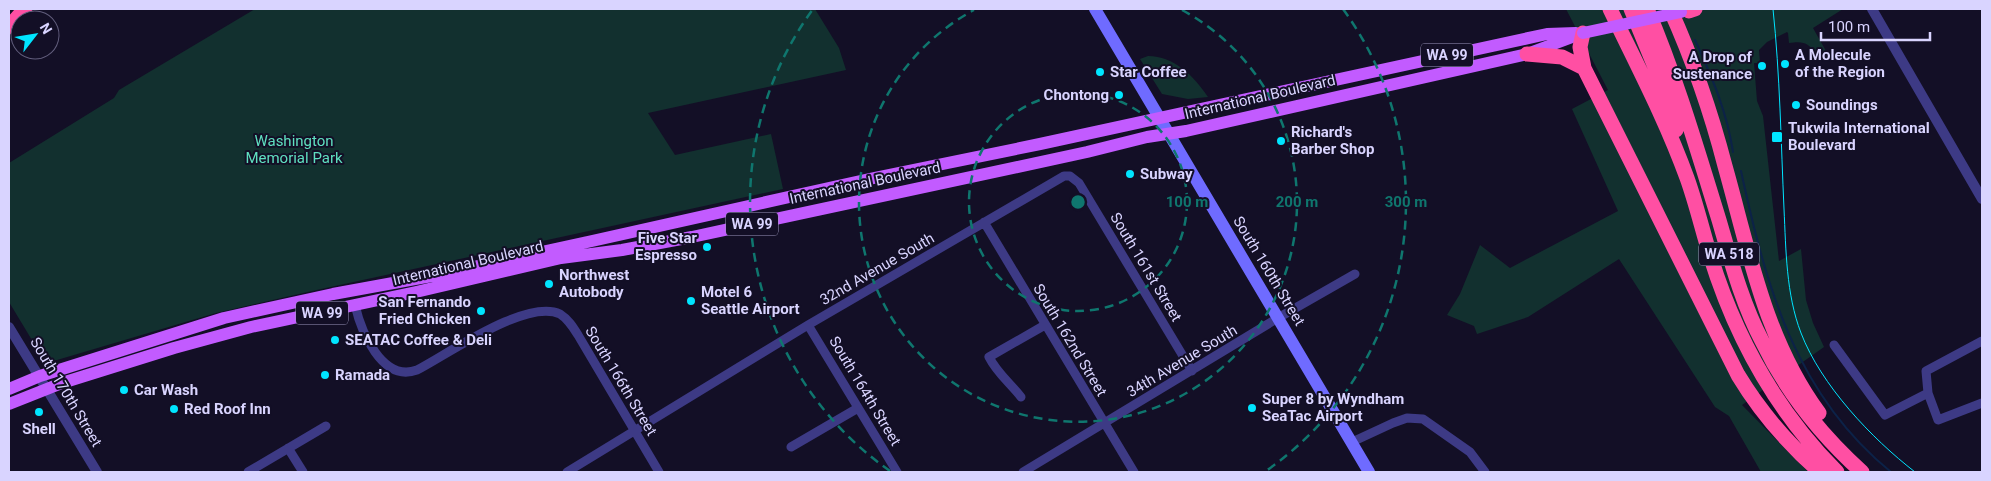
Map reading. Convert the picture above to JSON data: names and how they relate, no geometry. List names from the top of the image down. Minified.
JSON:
{"streets":{"highway":["WA 518"],"main road":["WA 99","International Boulevard","South 160th Street"],"street":["South 161st Street","32nd Avenue South","South 162nd Street","34th Avenue South","South 166th Street","South 164th Street","South 170th Street"]},"crossings":[["International Boulevard","South 160th Street"],["International Boulevard","South 166th Street"],["International Boulevard","South 170th Street"],["South 161st Street","32nd Avenue South"],["South 161st Street","34th Avenue South"],["32nd Avenue South","South 162nd Street"],["32nd Avenue South","South 166th Street"],["32nd Avenue South","South 164th Street"],["South 160th Street","34th Avenue South"],["South 162nd Street","34th Avenue South"]],"parks":["Washington Memorial Park"],"places":{"other":["A Molecule of the Region","A Drop of Sustenance","Star Coffee","Chontong","Soundings","Richard's Barber Shop","Subway","Five Star Espresso","Northwest Autobody","Motel 6 Seattle Airport","San Fernando Fried Chicken","SEATAC Coffee & Deli","Ramada","Car Wash","Super 8 by Wyndham SeaTac Airport","Red Roof Inn","Shell"],"transit":["Tukwila International Boulevard"]},"scale_bar":"100 m","north":"top right","rings":["100 m","200 m","300 m"]}
